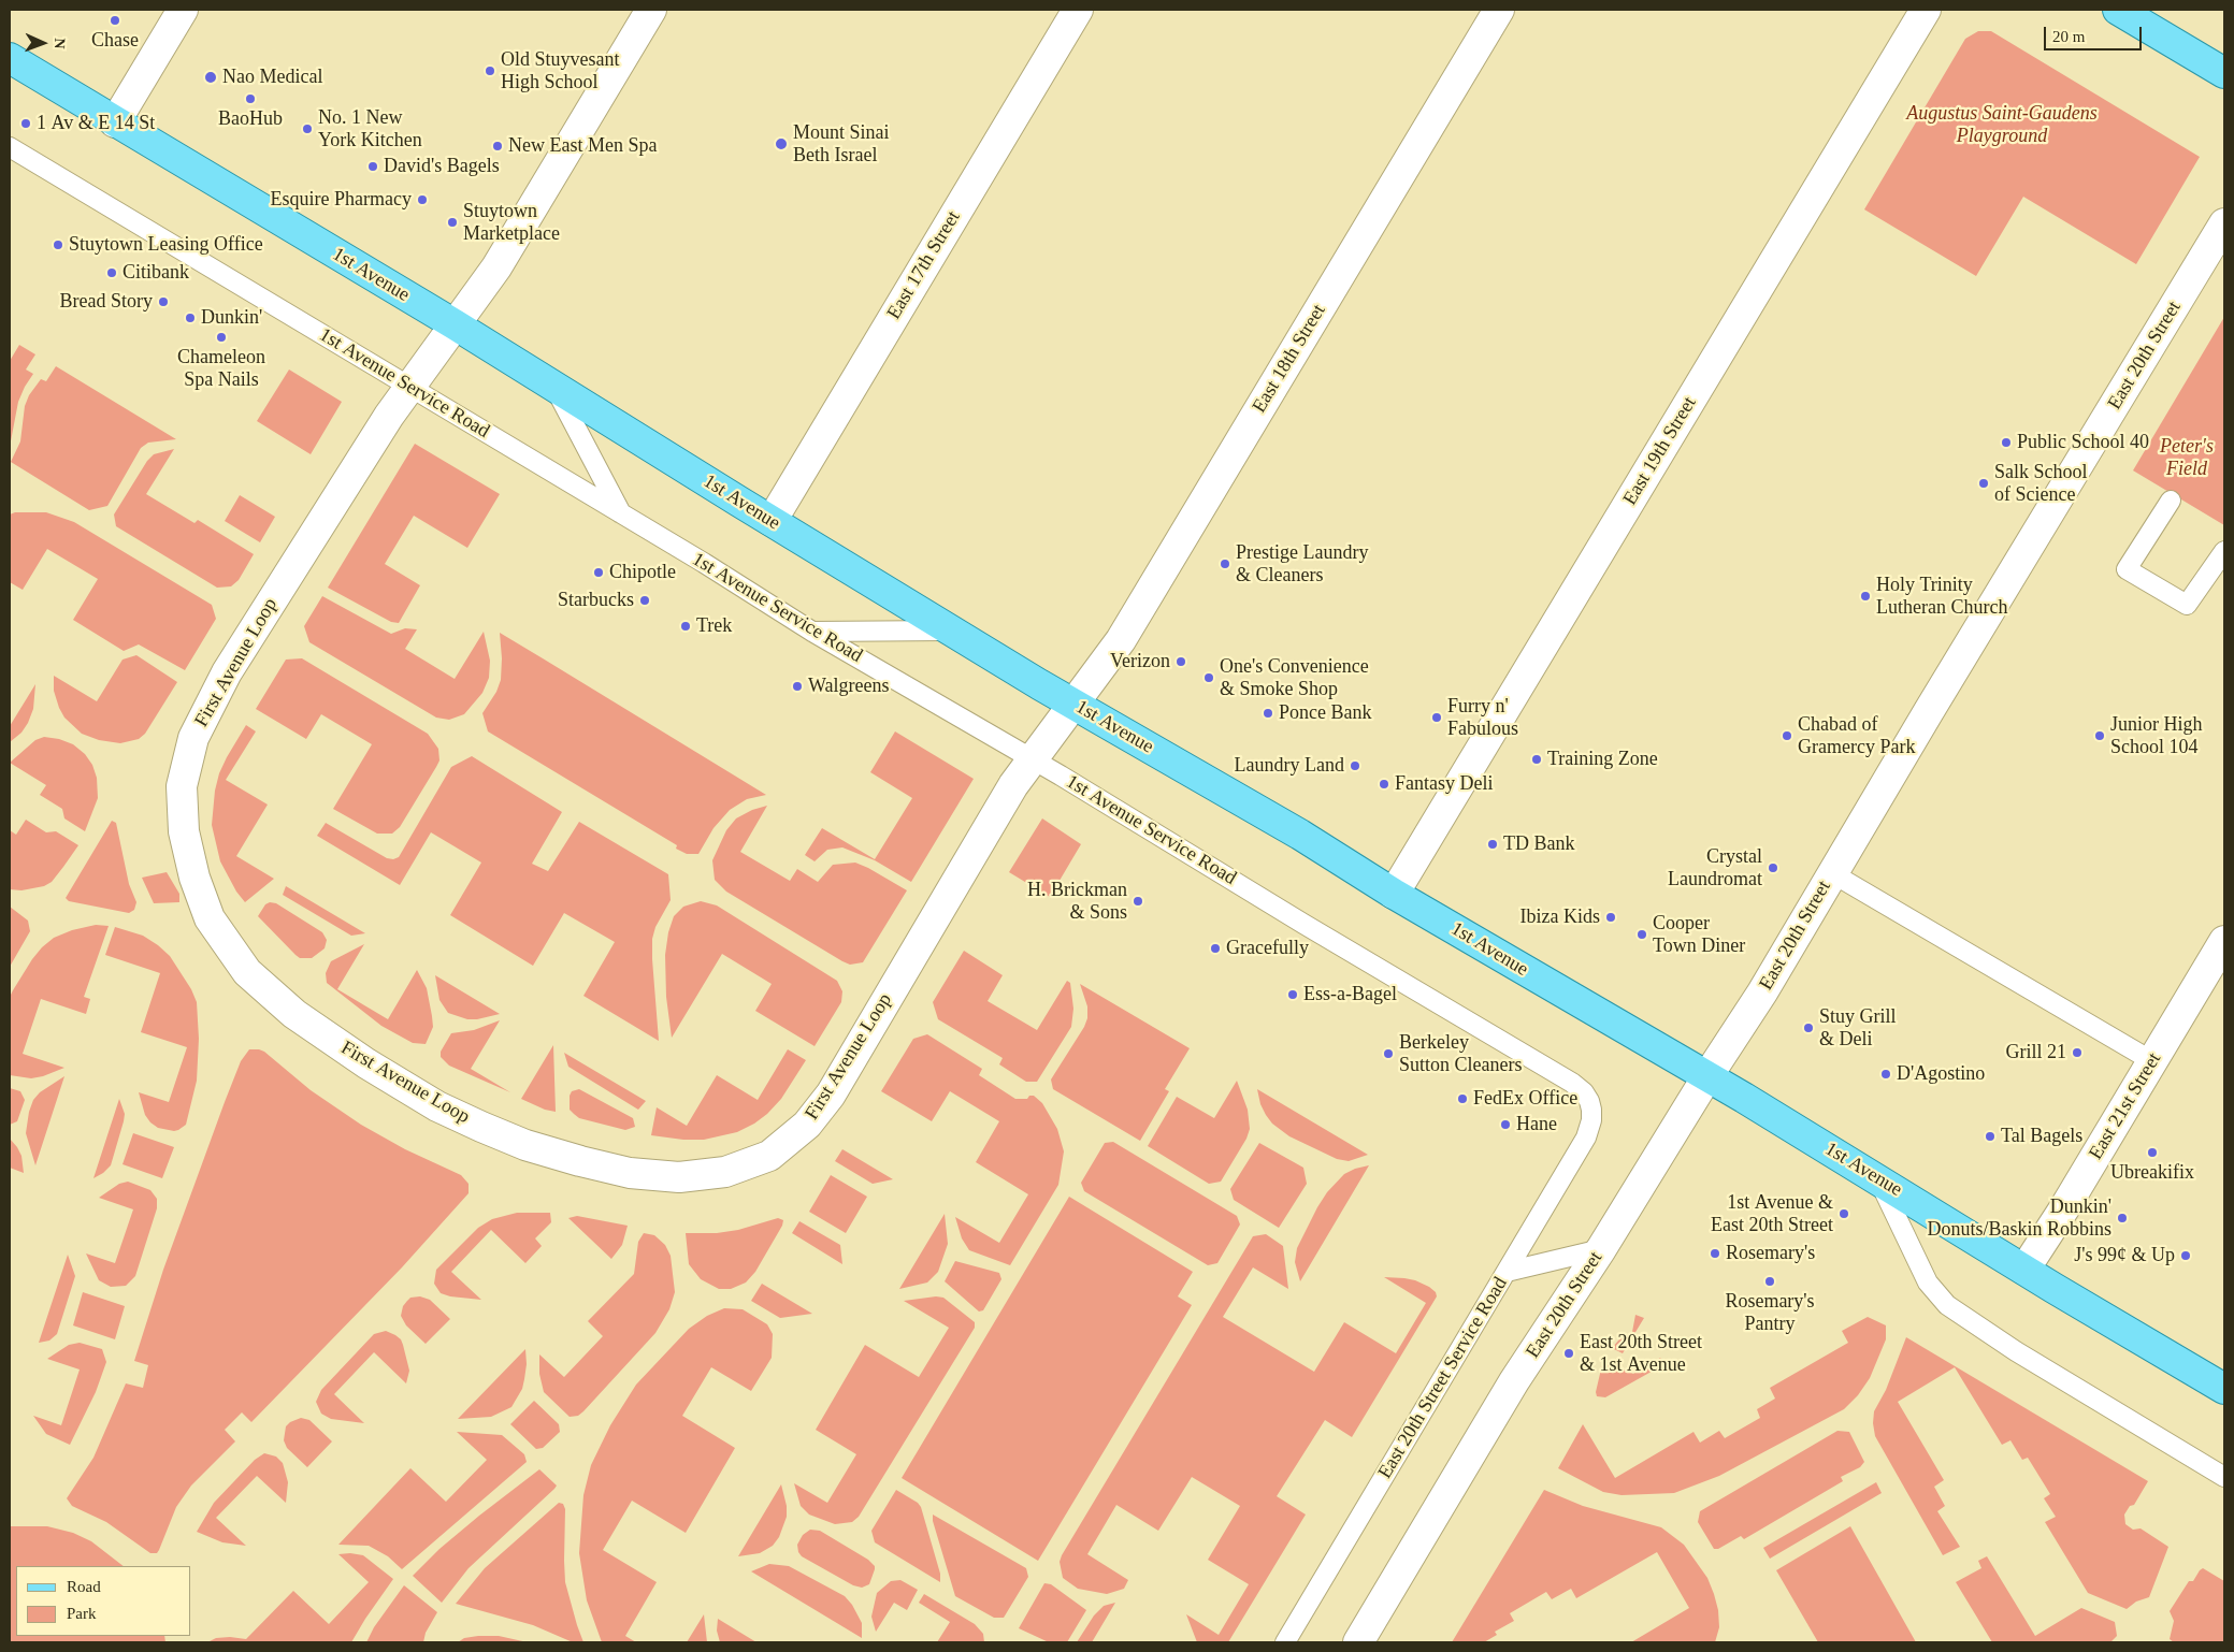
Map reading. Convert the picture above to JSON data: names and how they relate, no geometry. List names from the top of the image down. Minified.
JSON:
{"streets":{"main road":["1st Avenue"],"street":["East 17th Street","East 20th Street","East 18th Street","East 19th Street","First Avenue Loop","East 21st Street"],"lane":["1st Avenue Service Road","East 20th Street Service Road"]},"crossings":[["East 17th Street","1st Avenue"],["1st Avenue","East 20th Street"],["1st Avenue","East 18th Street"],["1st Avenue","East 19th Street"],["1st Avenue","First Avenue Loop"],["1st Avenue","East 21st Street"],["East 18th Street","First Avenue Loop"],["1st Avenue Service Road","First Avenue Loop"],["1st Avenue Service Road","East 20th Street Service Road"]],"parks":["Augustus Saint-Gaudens Playground","Peter's Field"],"places":["Chase","Old Stuyvesant High School","Nao Medical","BaoHub","1 Av & E 14 St","No. 1 New York Kitchen","Mount Sinai Beth Israel","New East Men Spa","David's Bagels","Esquire Pharmacy","Stuytown Marketplace","Stuytown Leasing Office","Citibank","Bread Story","Dunkin'","Chameleon Spa Nails","Public School 40","Salk School of Science","Prestige Laundry & Cleaners","Chipotle","Holy Trinity Lutheran Church","Starbucks","Trek","Verizon","One's Convenience & Smoke Shop","Walgreens","Ponce Bank","Furry n' Fabulous","Chabad of Gramercy Park","Junior High School 104","Training Zone","Laundry Land","Fantasy Deli","TD Bank","Crystal Laundromat","H. Brickman & Sons","Ibiza Kids","Cooper Town Diner","Gracefully","Ess-a-Bagel","Stuy Grill & Deli","Grill 21","Berkeley Sutton Cleaners","D'Agostino","FedEx Office","Hane","Tal Bagels","Ubreakifix","1st Avenue & East 20th Street","Dunkin' Donuts/Baskin Robbins","Rosemary's","J's 99¢ & Up","Rosemary's Pantry","East 20th Street & 1st Avenue"],"legend":["Road","Park"],"scale_bar":"20 m","north":"right"}
